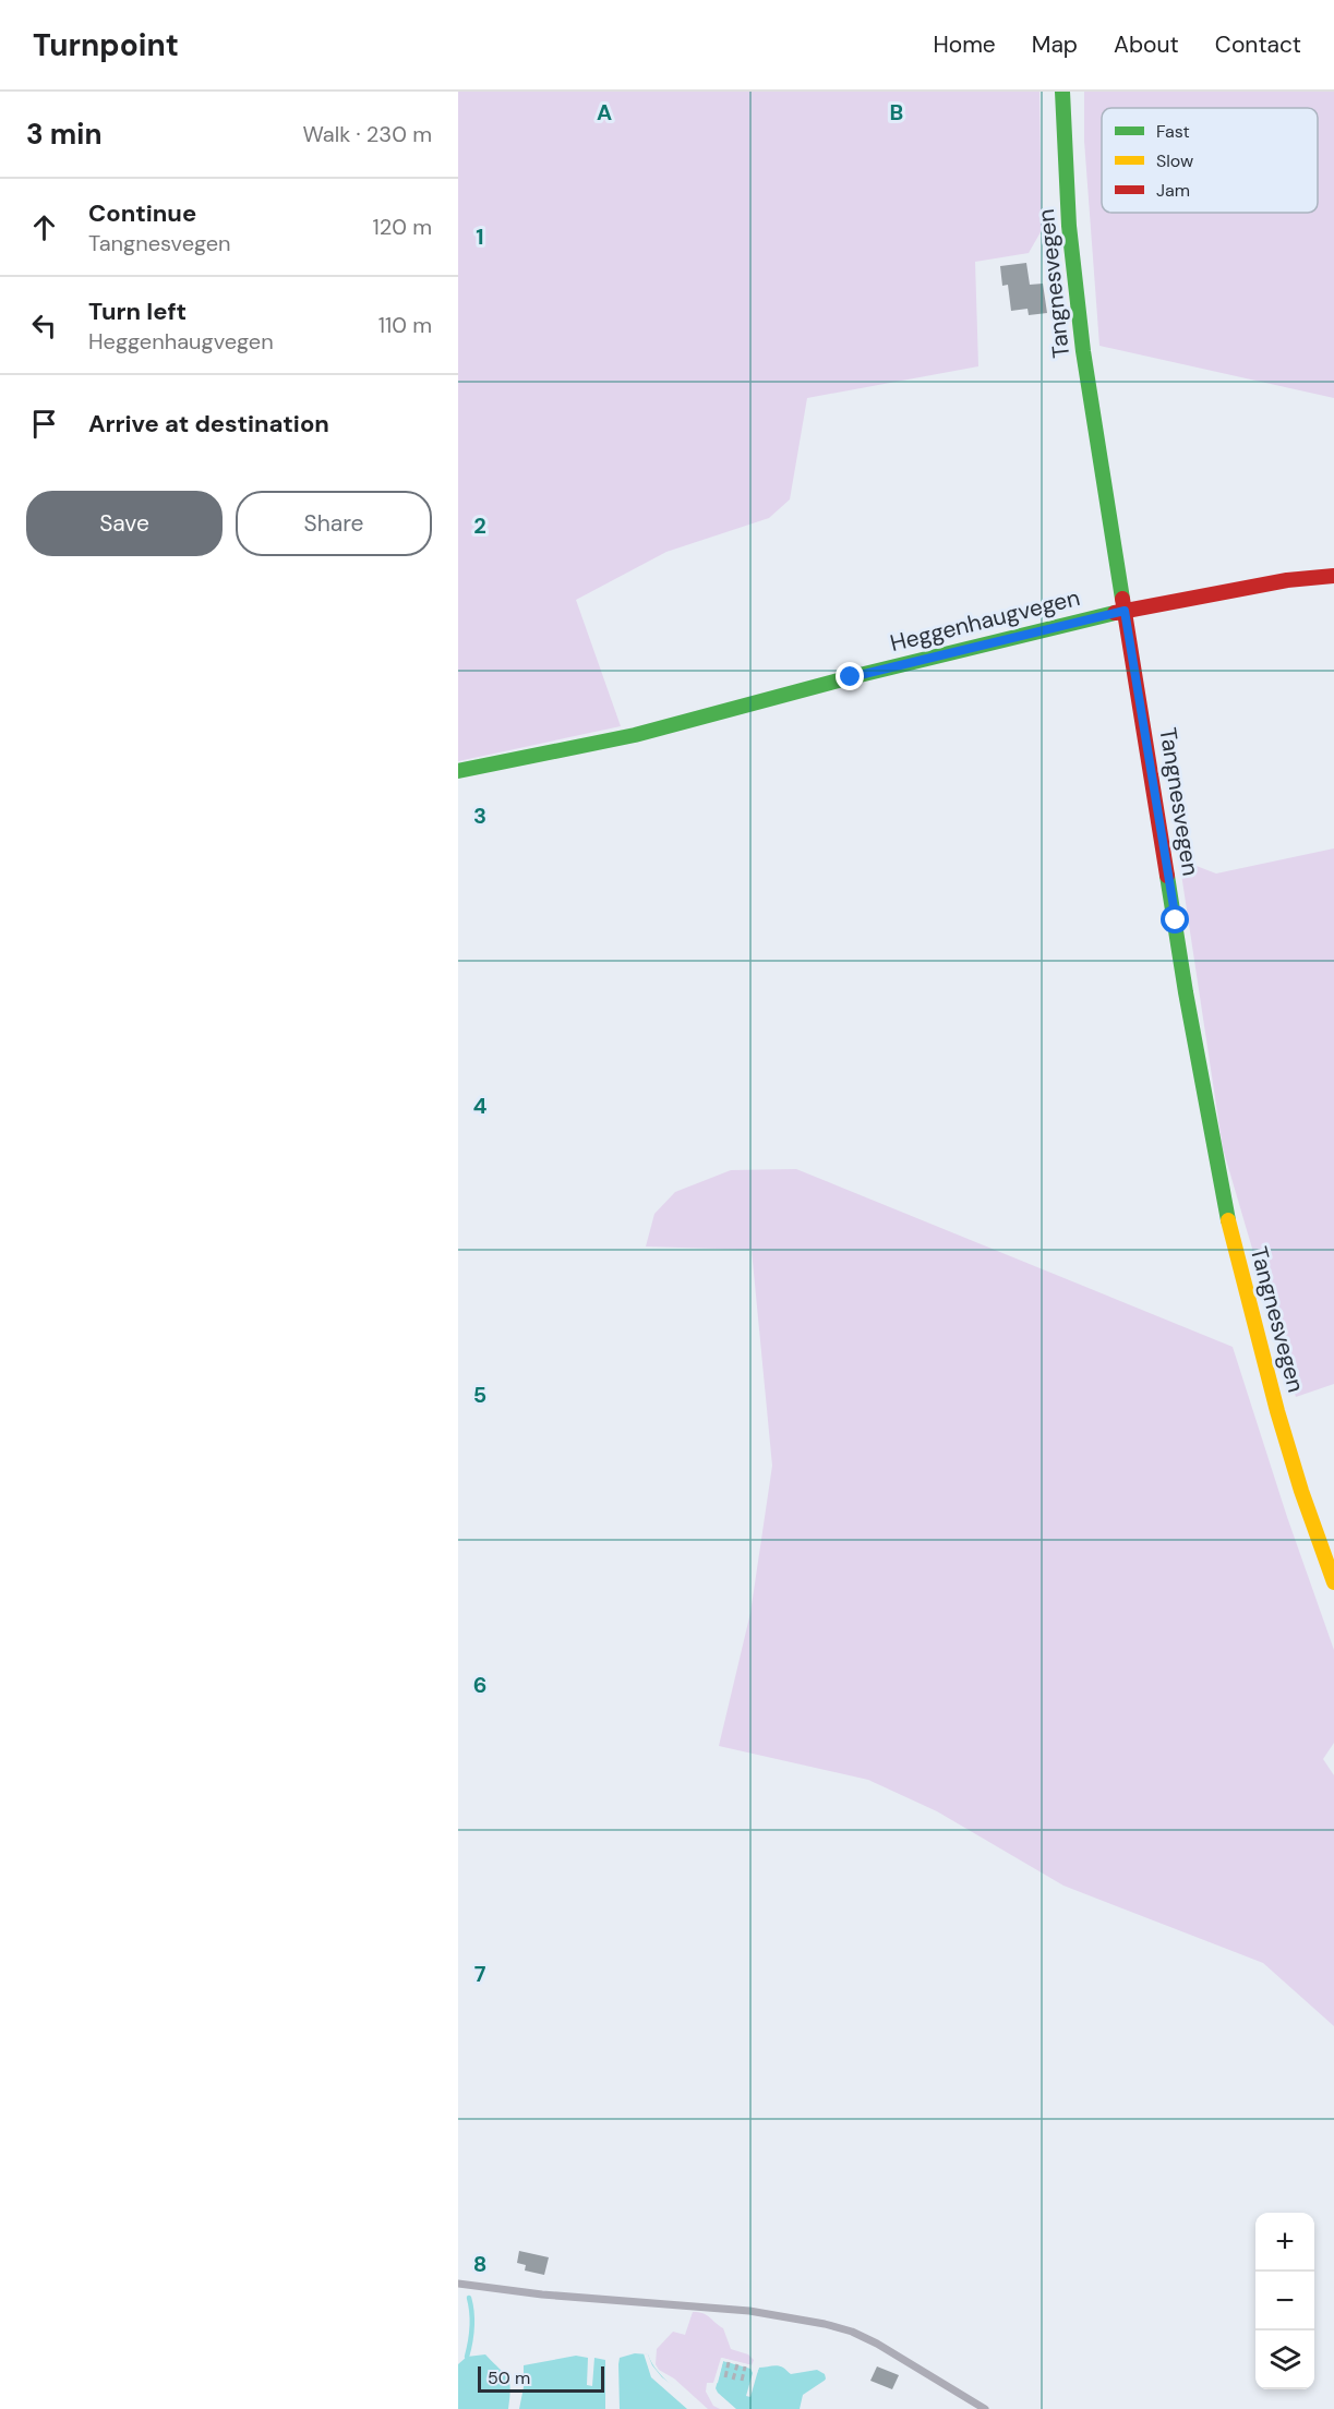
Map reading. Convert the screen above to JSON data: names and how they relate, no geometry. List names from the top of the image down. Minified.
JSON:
{"streets":{"main road":["Tangnesvegen","Heggenhaugvegen"]},"crossings":[["Tangnesvegen","Heggenhaugvegen"]],"legend":["Fast","Slow","Jam"],"scale_bar":"50 m","page":{"header":"Turnpoint","nav":["Home","Map","About","Contact"],"heading":["3 min","Walk · 230 m"],"list":[["Continue","Tangnesvegen","120 m"],["Turn left","Heggenhaugvegen","110 m"],"Arrive at destination"],"buttons":["Save","Share"],"map_buttons":["+","−"],"scale":"50 m"},"grid":{"columns":["A","B"],"rows":["1","2","3","4","5","6","7","8"]}}
